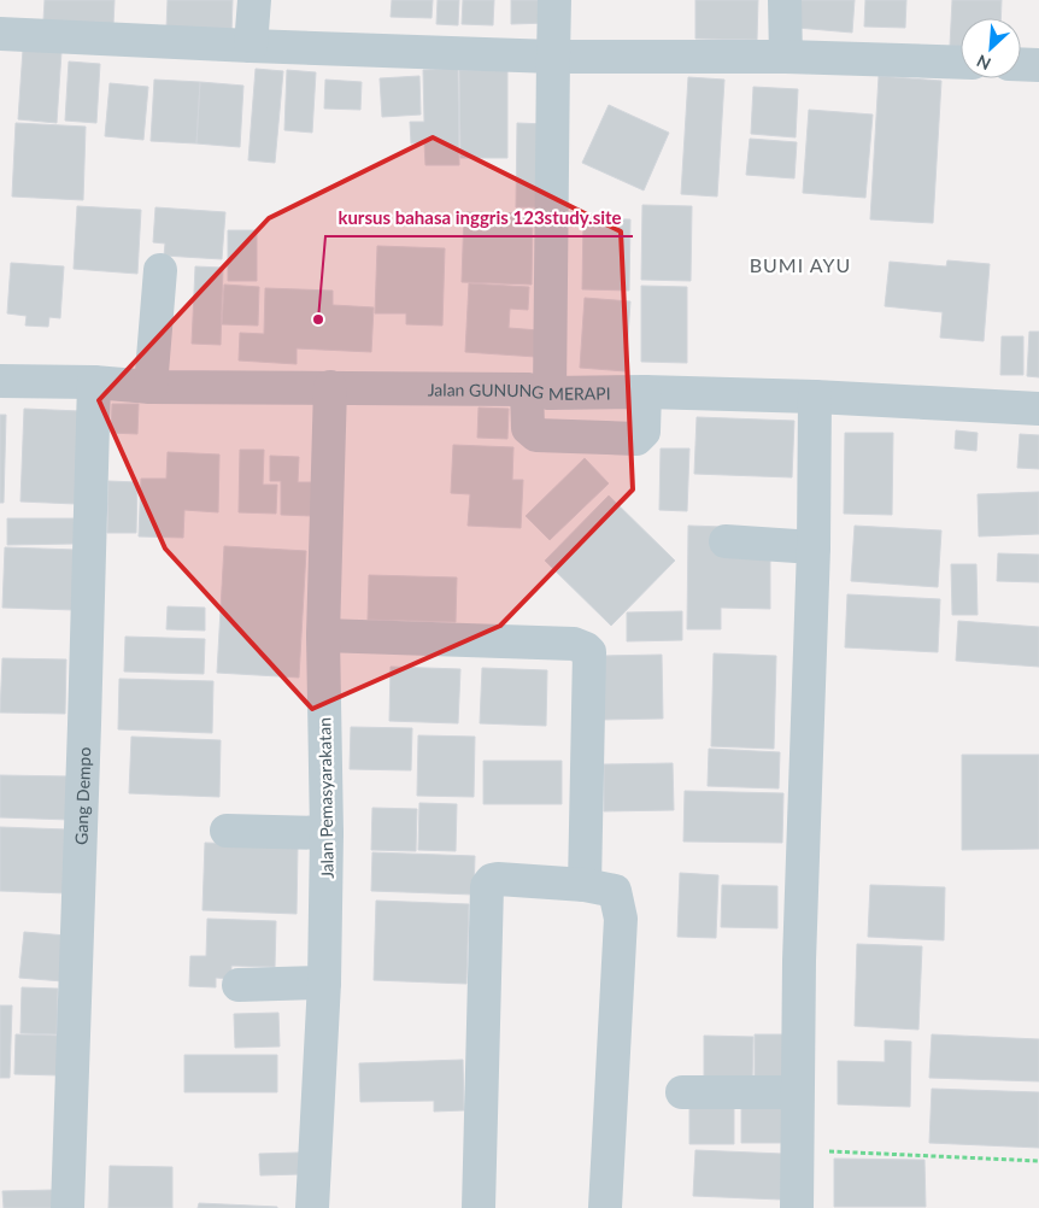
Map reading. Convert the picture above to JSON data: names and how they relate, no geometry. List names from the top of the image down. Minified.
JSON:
{"streets":{"street":["Jalan GUNUNG MERAPI","Gang Dempo","Jalan Pemasyarakatan"]},"crossings":[["Jalan GUNUNG MERAPI","Gang Dempo"],["Jalan GUNUNG MERAPI","Jalan Pemasyarakatan"]],"districts":["BUMI AYU"],"places":["kursus bahasa inggris 123study.site"],"north":"bottom left"}
